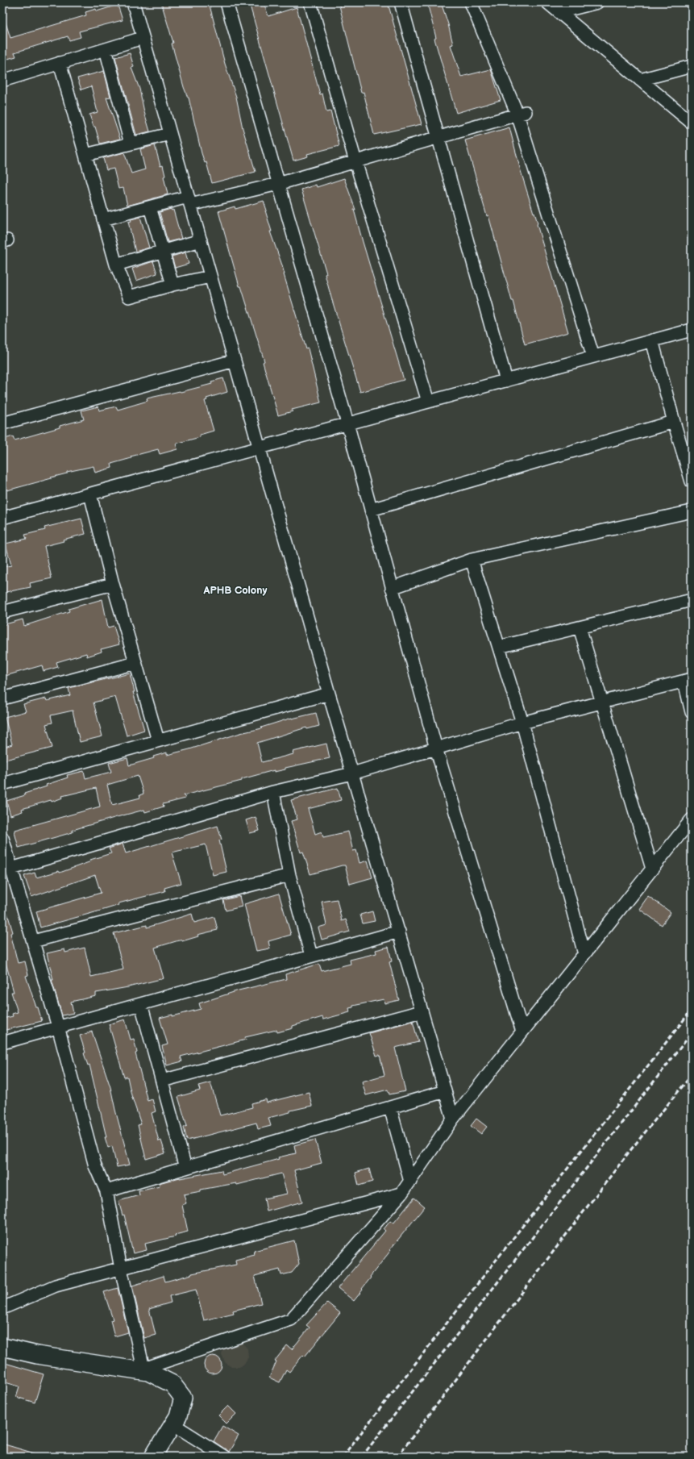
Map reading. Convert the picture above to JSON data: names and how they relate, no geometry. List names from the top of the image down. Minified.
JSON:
{"districts":["APHB Colony"]}
